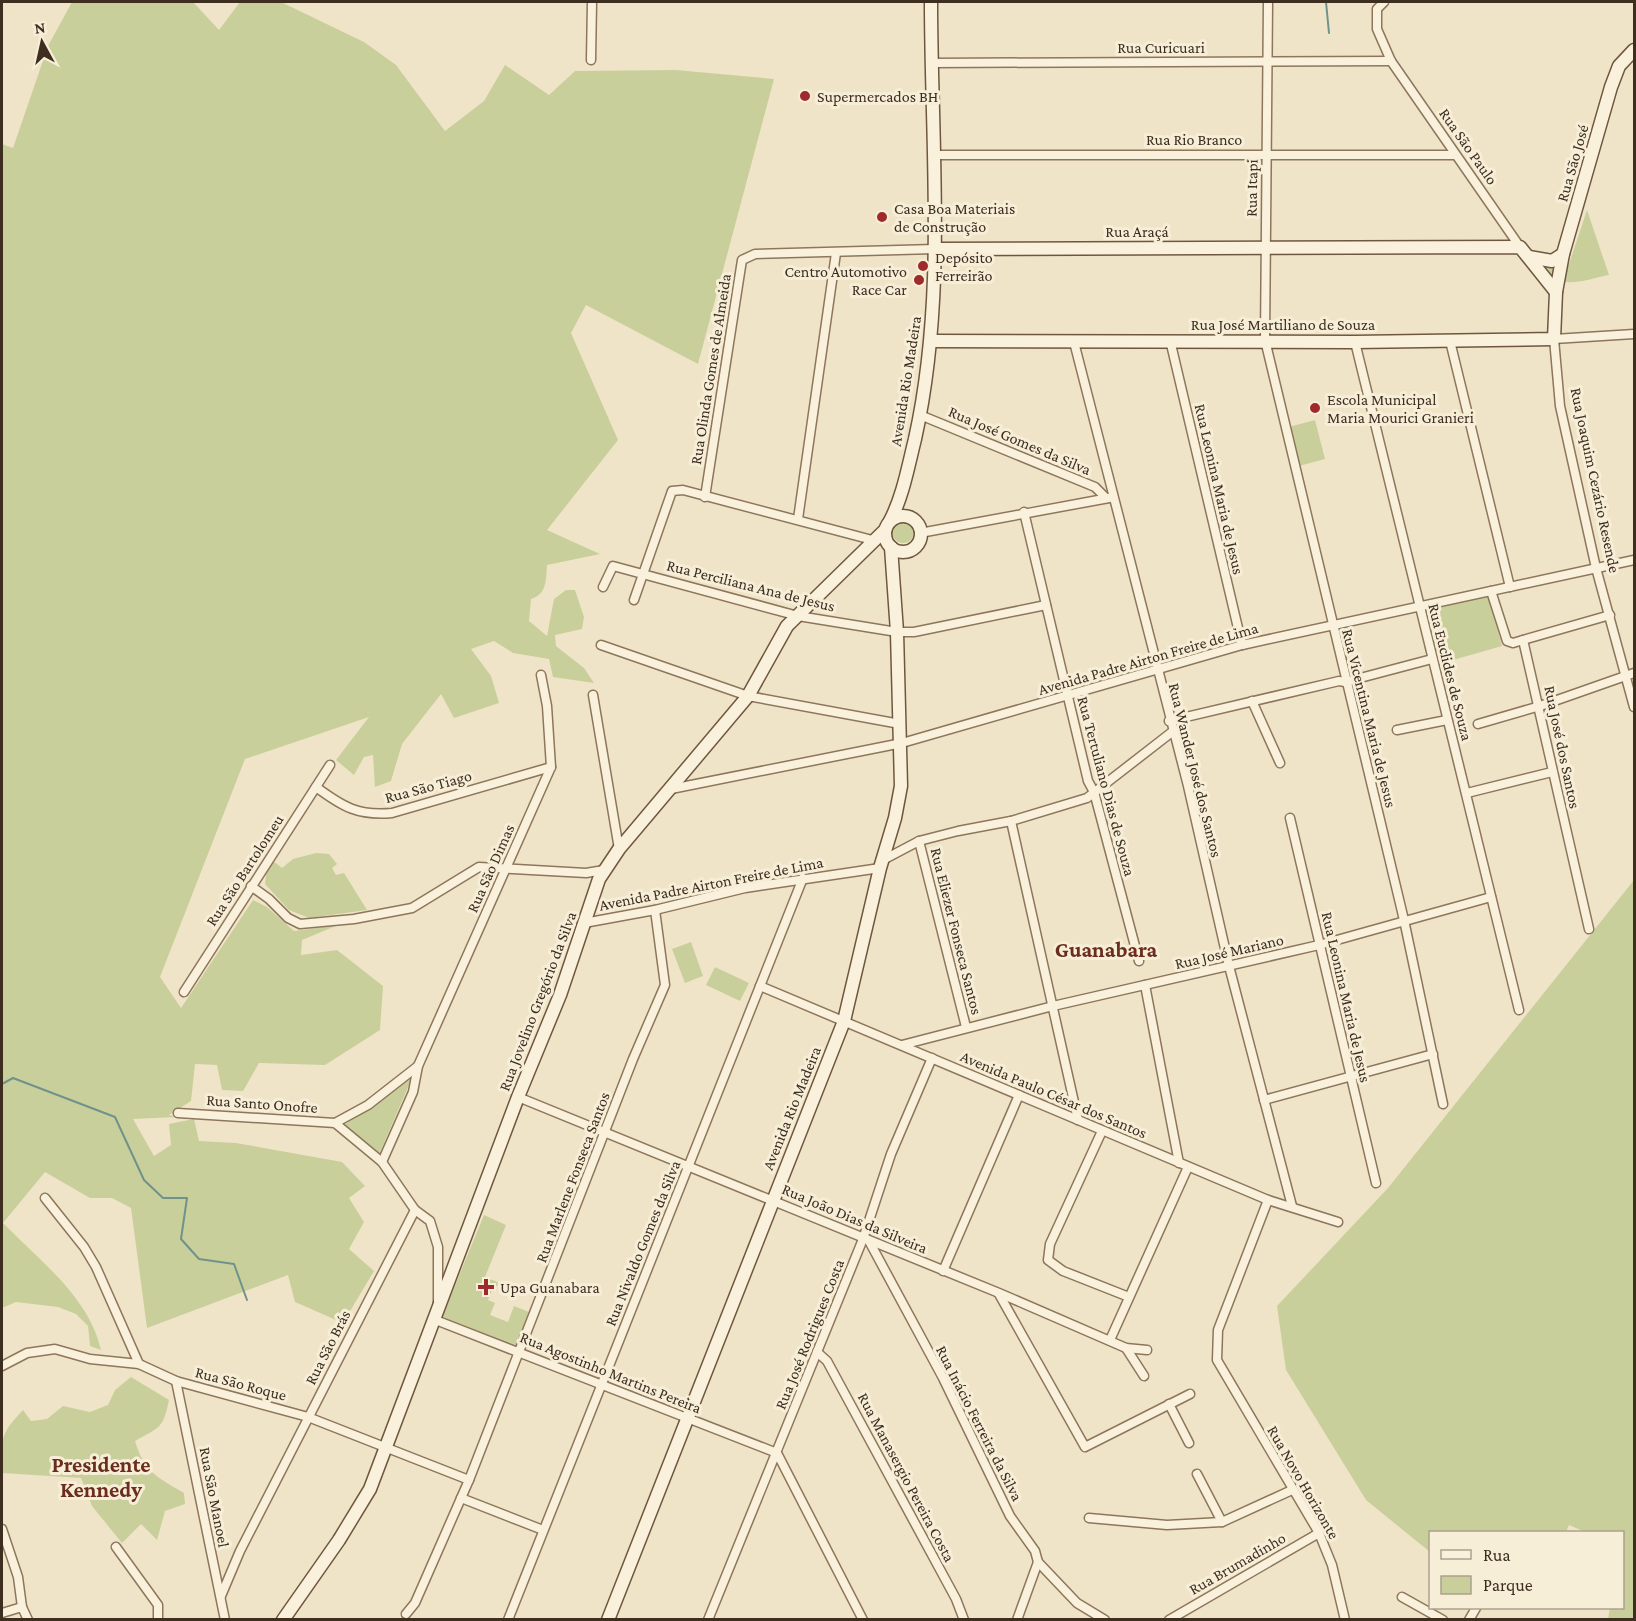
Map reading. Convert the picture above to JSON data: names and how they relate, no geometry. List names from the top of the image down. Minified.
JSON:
{"streets":{"street":["Rua Curicuari","Rua Rio Branco","Rua São Paulo","Rua São José","Rua Itapi","Rua Araçá","Rua José Martiliano de Souza","Rua Olinda Gomes de Almeida","Avenida Rio Madeira","Rua José Gomes da Silva","Rua Joaquim Cezário Resende","Rua Leonina Maria de Jesus","Rua Perciliana Ana de Jesus","Avenida Padre Airton Freire de Lima","Rua Euclides de Souza","Rua Vicentina Maria de Jesus","Rua José dos Santos","Rua Wander José dos Santos","Rua São Tiago","Rua Tertuliano Dias de Souza","Rua São Dimas","Rua São Bartolomeu","Rua Eliezer Fonseca Santos","Rua José Mariano","Rua Jovelino Gregório da Silva","Avenida Paulo César dos Santos","Rua Santo Onofre","Rua Marlene Fonseca Santos","Rua João Dias da Silveira","Rua Nivaldo Gomes da Silva","Rua José Rodrigues Costa","Rua São Brás","Rua Agostinho Martins Pereira","Rua São Roque","Rua Inácio Ferreira da Silva","Rua Manasergio Pereira Costa","Rua Novo Horizonte","Rua São Manoel","Rua Brumadinho"]},"crossings":[["Rua Curicuari","Rua São Paulo"],["Rua Curicuari","Rua Itapi"],["Rua Curicuari","Avenida Rio Madeira"],["Rua Rio Branco","Rua São Paulo"],["Rua Rio Branco","Rua Itapi"],["Rua Rio Branco","Avenida Rio Madeira"],["Rua São Paulo","Rua São José"],["Rua São Paulo","Rua Araçá"],["Rua São Paulo","Rua Joaquim Cezário Resende"],["Rua São José","Rua Joaquim Cezário Resende"],["Rua Itapi","Rua Araçá"],["Rua Itapi","Rua José Martiliano de Souza"],["Rua Itapi","Rua Vicentina Maria de Jesus"],["Rua Araçá","Rua Olinda Gomes de Almeida"],["Rua Araçá","Avenida Rio Madeira"],["Rua José Martiliano de Souza","Avenida Rio Madeira"],["Rua José Martiliano de Souza","Rua Joaquim Cezário Resende"],["Rua José Martiliano de Souza","Rua Leonina Maria de Jesus"],["Rua José Martiliano de Souza","Rua Euclides de Souza"],["Rua José Martiliano de Souza","Rua Vicentina Maria de Jesus"],["Rua José Martiliano de Souza","Rua Wander José dos Santos"],["Avenida Rio Madeira","Rua José Gomes da Silva"],["Avenida Rio Madeira","Rua Perciliana Ana de Jesus"],["Avenida Rio Madeira","Avenida Padre Airton Freire de Lima"],["Avenida Rio Madeira","Rua Jovelino Gregório da Silva"],["Avenida Rio Madeira","Avenida Paulo César dos Santos"],["Avenida Rio Madeira","Rua João Dias da Silveira"],["Avenida Rio Madeira","Rua Agostinho Martins Pereira"],["Rua José Gomes da Silva","Rua Wander José dos Santos"],["Rua Joaquim Cezário Resende","Avenida Padre Airton Freire de Lima"],["Rua Leonina Maria de Jesus","Avenida Padre Airton Freire de Lima"],["Rua Leonina Maria de Jesus","Rua José Mariano"],["Rua Perciliana Ana de Jesus","Rua Tertuliano Dias de Souza"],["Rua Perciliana Ana de Jesus","Rua Jovelino Gregório da Silva"],["Avenida Padre Airton Freire de Lima","Rua Euclides de Souza"],["Avenida Padre Airton Freire de Lima","Rua Vicentina Maria de Jesus"],["Avenida Padre Airton Freire de Lima","Rua Wander José dos Santos"],["Avenida Padre Airton Freire de Lima","Rua Tertuliano Dias de Souza"],["Avenida Padre Airton Freire de Lima","Rua Eliezer Fonseca Santos"],["Avenida Padre Airton Freire de Lima","Rua Jovelino Gregório da Silva"],["Avenida Padre Airton Freire de Lima","Rua Marlene Fonseca Santos"],["Avenida Padre Airton Freire de Lima","Rua Nivaldo Gomes da Silva"],["Rua Euclides de Souza","Rua José Mariano"],["Rua Vicentina Maria de Jesus","Rua José Mariano"],["Rua Wander José dos Santos","Rua José Mariano"],["Rua Wander José dos Santos","Avenida Paulo César dos Santos"],["Rua São Tiago","Rua São Dimas"],["Rua São Tiago","Rua São Bartolomeu"],["Rua São Dimas","Rua Santo Onofre"],["Rua Eliezer Fonseca Santos","Rua José Mariano"],["Rua José Mariano","Avenida Paulo César dos Santos"],["Rua Jovelino Gregório da Silva","Rua Santo Onofre"],["Rua Jovelino Gregório da Silva","Rua João Dias da Silveira"],["Rua Jovelino Gregório da Silva","Rua Agostinho Martins Pereira"],["Rua Jovelino Gregório da Silva","Rua São Roque"],["Avenida Paulo César dos Santos","Rua Nivaldo Gomes da Silva"],["Avenida Paulo César dos Santos","Rua José Rodrigues Costa"],["Avenida Paulo César dos Santos","Rua Novo Horizonte"],["Rua Santo Onofre","Rua São Brás"],["Rua Santo Onofre","Rua Agostinho Martins Pereira"],["Rua Marlene Fonseca Santos","Rua João Dias da Silveira"],["Rua Marlene Fonseca Santos","Rua Agostinho Martins Pereira"],["Rua Marlene Fonseca Santos","Rua São Roque"],["Rua João Dias da Silveira","Rua Nivaldo Gomes da Silva"],["Rua João Dias da Silveira","Rua José Rodrigues Costa"],["Rua João Dias da Silveira","Rua Inácio Ferreira da Silva"],["Rua Nivaldo Gomes da Silva","Rua Agostinho Martins Pereira"],["Rua José Rodrigues Costa","Rua Agostinho Martins Pereira"],["Rua José Rodrigues Costa","Rua Inácio Ferreira da Silva"],["Rua José Rodrigues Costa","Rua Manasergio Pereira Costa"],["Rua São Brás","Rua São Roque"],["Rua São Brás","Rua São Manoel"],["Rua São Roque","Rua São Manoel"],["Rua Novo Horizonte","Rua Brumadinho"]],"districts":["Guanabara","Presidente Kennedy"],"places":{"other":["Supermercados BH","Casa Boa Materiais de Construção","Depósito Ferreirão","Centro Automotivo Race Car","Escola Municipal Maria Mourici Granieri"],"health":["Upa Guanabara"]},"legend":["Rua","Parque"],"north":"top"}
